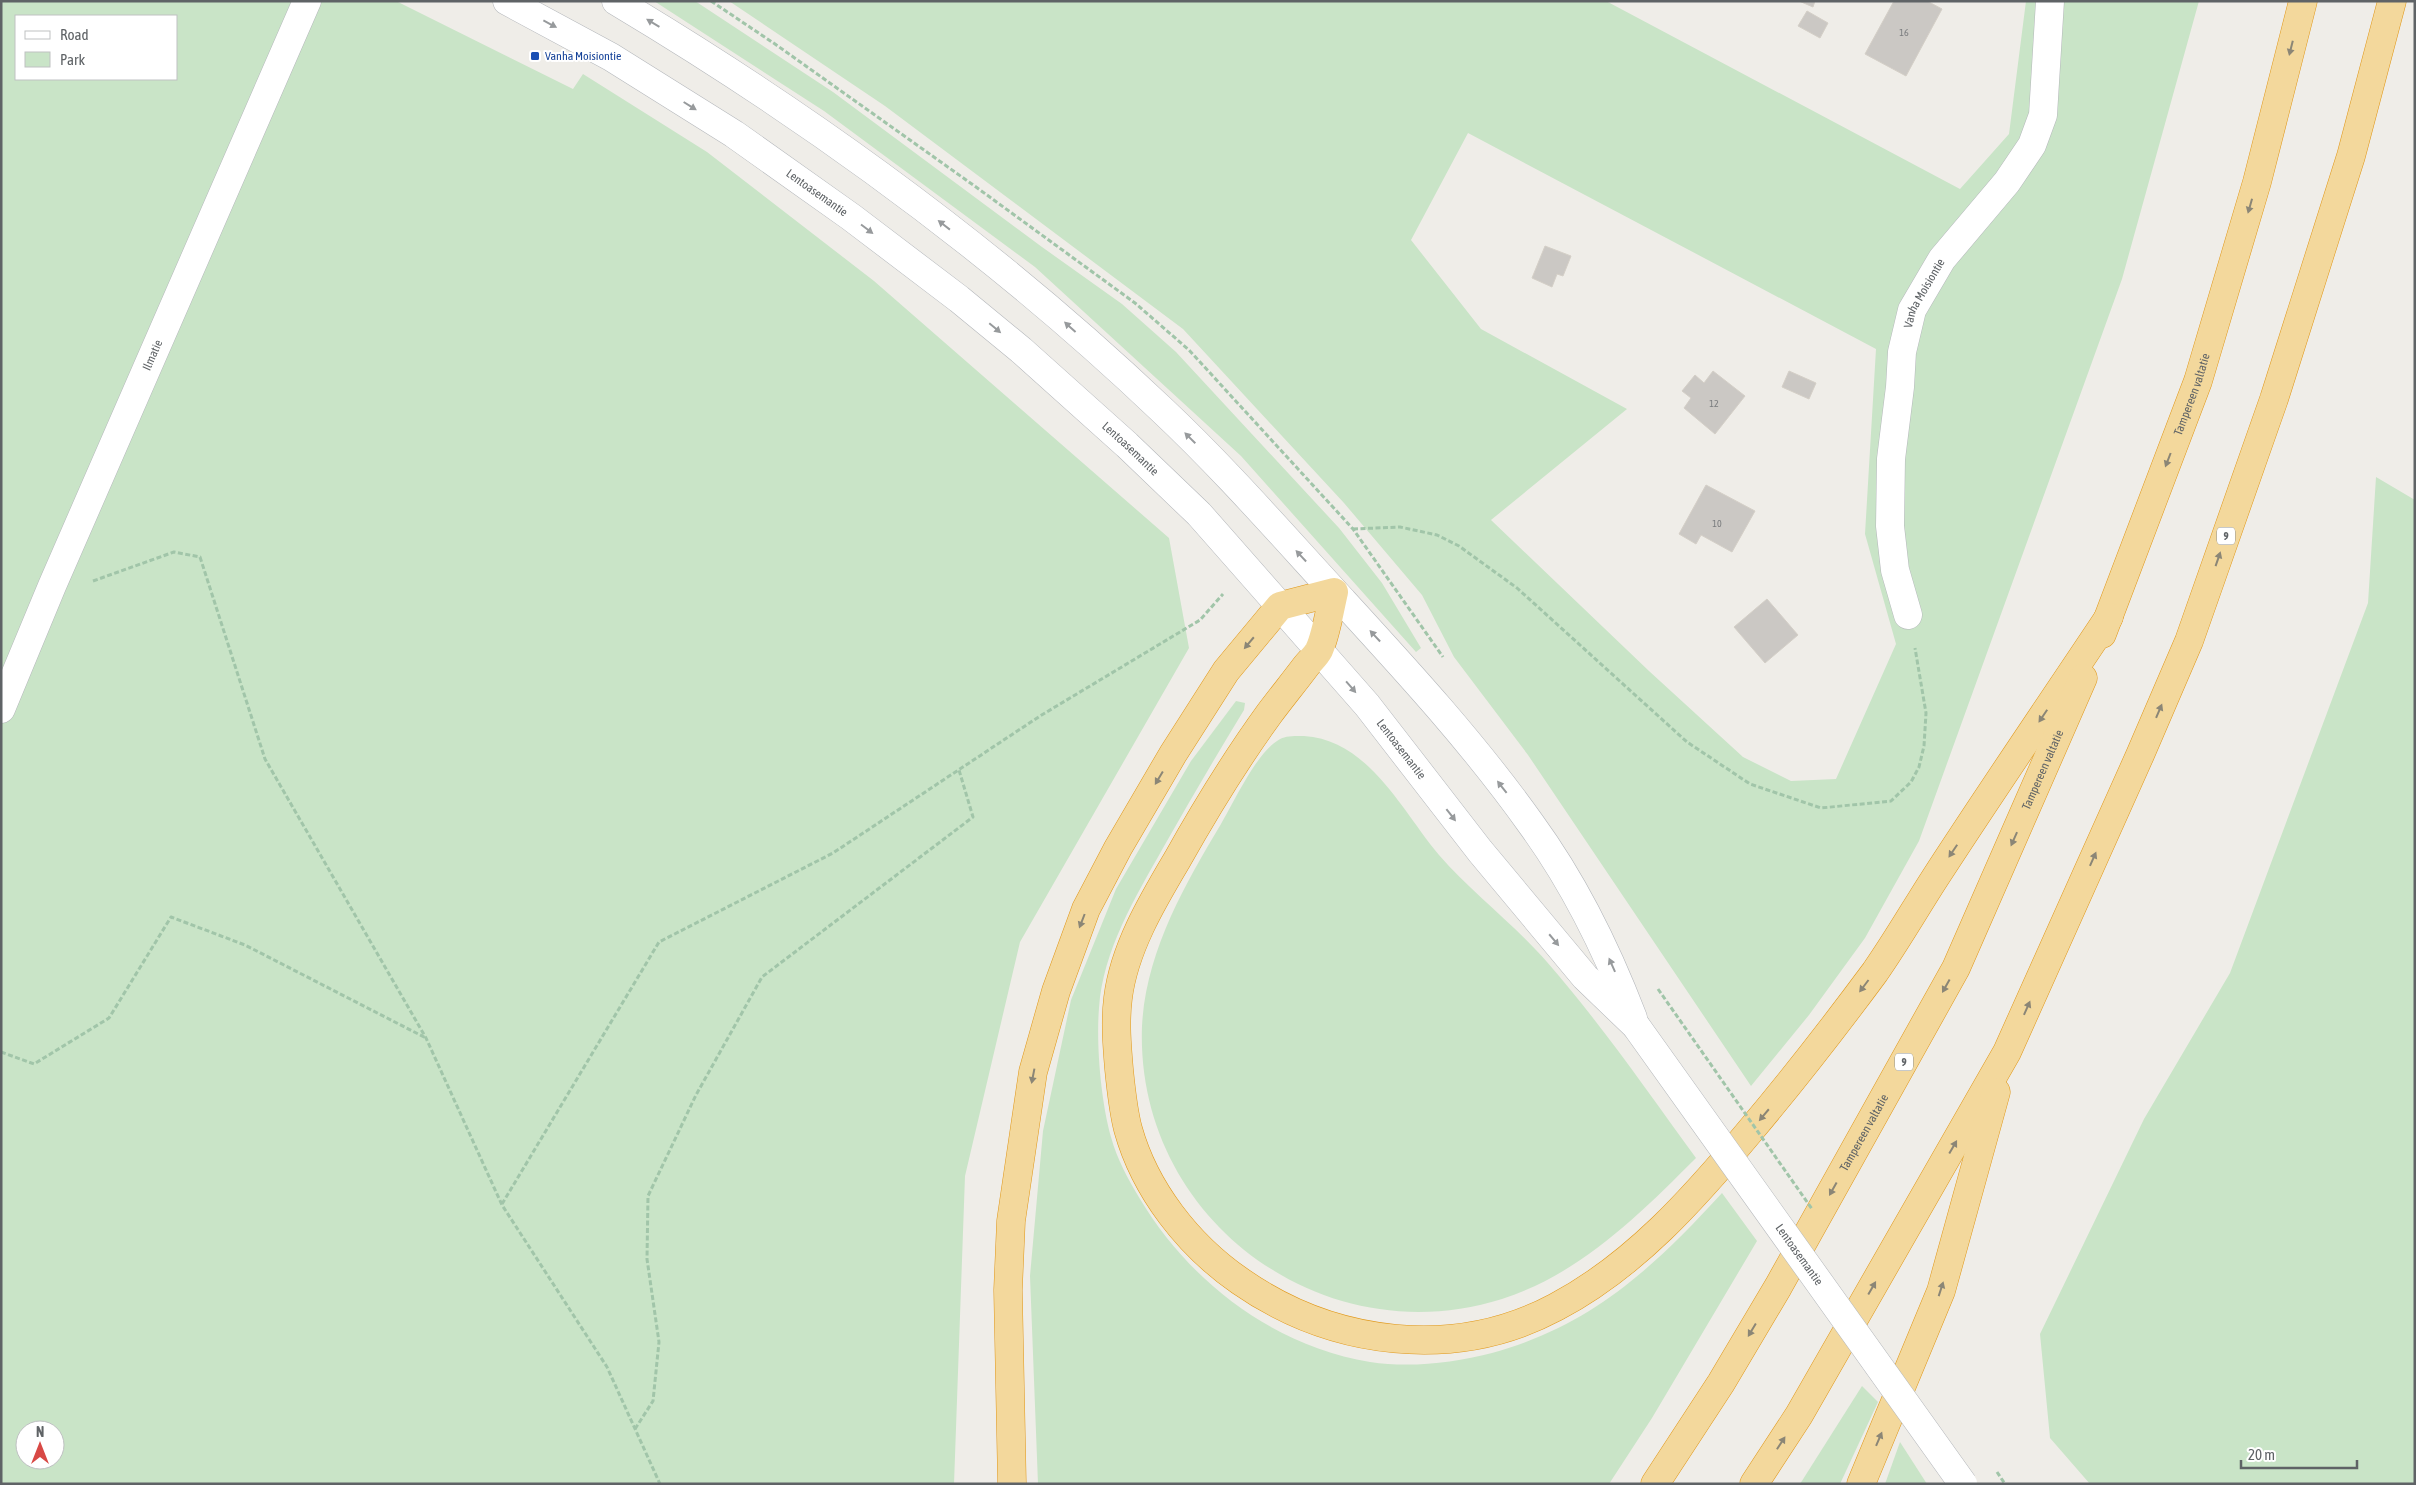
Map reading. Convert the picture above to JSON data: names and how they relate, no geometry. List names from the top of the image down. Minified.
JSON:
{"streets":{"highway":["Tampereen valtatie","9"],"main road":["Lentoasemantie","Vanha Moisiontie","Ilmatie"]},"places":{"transit":["Vanha Moisiontie"]},"house_numbers":["16","12","10"],"legend":["Road","Park"],"scale_bar":"20 m","north":"top"}
